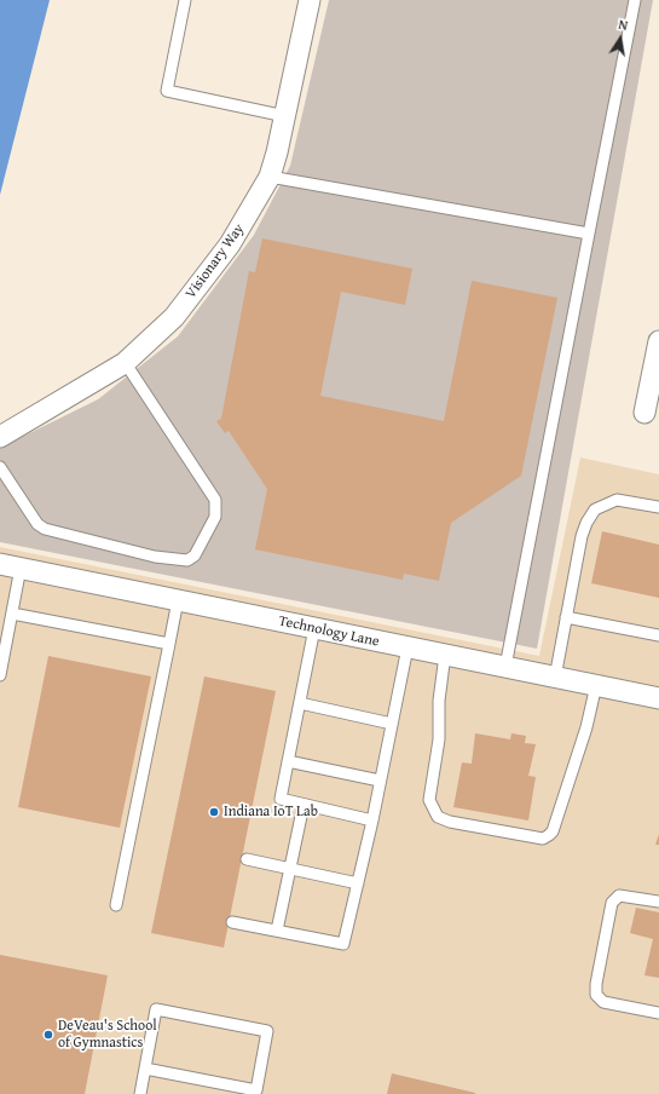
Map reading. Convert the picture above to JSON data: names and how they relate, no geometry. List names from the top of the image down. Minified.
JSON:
{"streets":{"street":["Visionary Way","Technology Lane"]},"places":["Indiana IoT Lab","DeVeau's School of Gymnastics"],"north":"top"}
